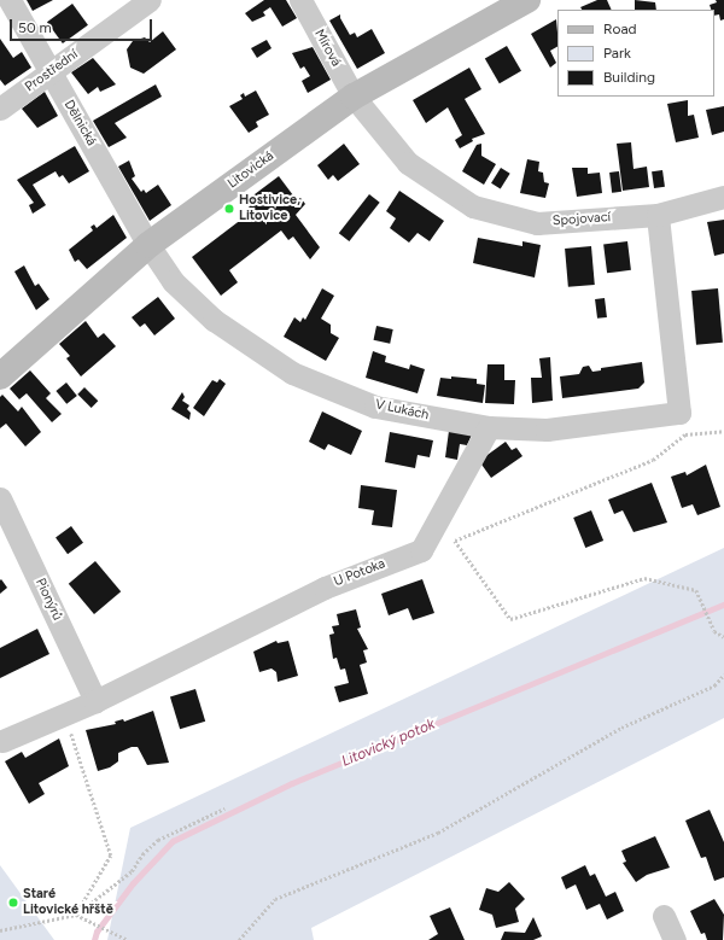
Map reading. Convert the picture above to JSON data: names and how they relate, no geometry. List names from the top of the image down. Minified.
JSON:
{"streets":{"street":["Mírová","Prostřední","Dělnická","Litovická","Spojovací","V Lukách","U Potoka","Pionýrů"]},"crossings":[["Mírová","Litovická"],["Mírová","Spojovací"],["Prostřední","Dělnická"],["Dělnická","Litovická"],["Dělnická","V Lukách"],["Litovická","Spojovací"],["Litovická","V Lukách"],["Spojovací","V Lukách"],["U Potoka","Pionýrů"]],"water":["Litovický potok"],"places":["Hostivice, Litovice","Staré Litovické hřště"],"legend":["Road","Park","Building"],"scale_bar":"50 m"}
